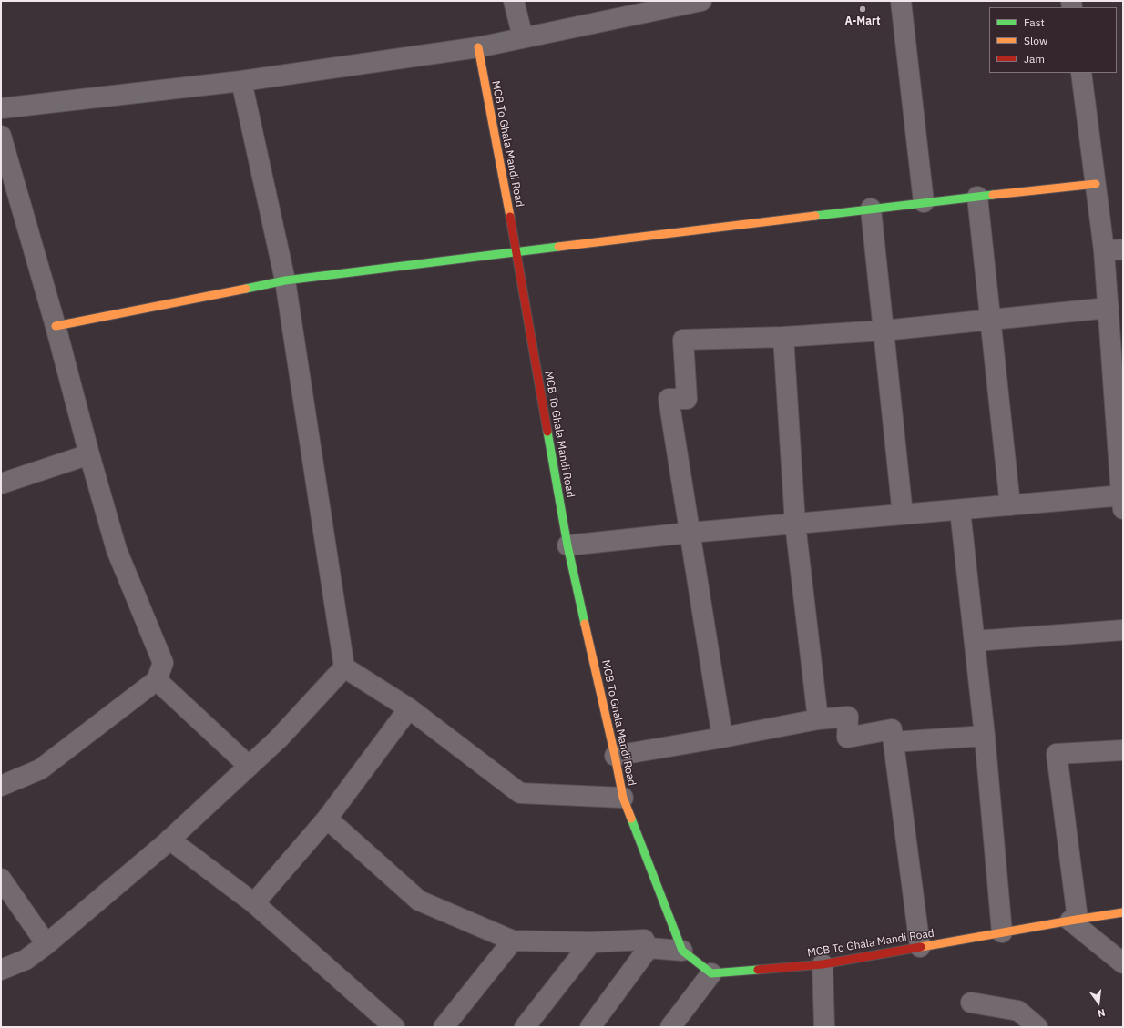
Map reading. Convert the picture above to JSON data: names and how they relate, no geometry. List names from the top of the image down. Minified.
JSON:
{"streets":{"street":["MCB To Ghala Mandi Road"]},"places":["A-Mart"],"legend":["Fast","Slow","Jam"],"north":"bottom"}
